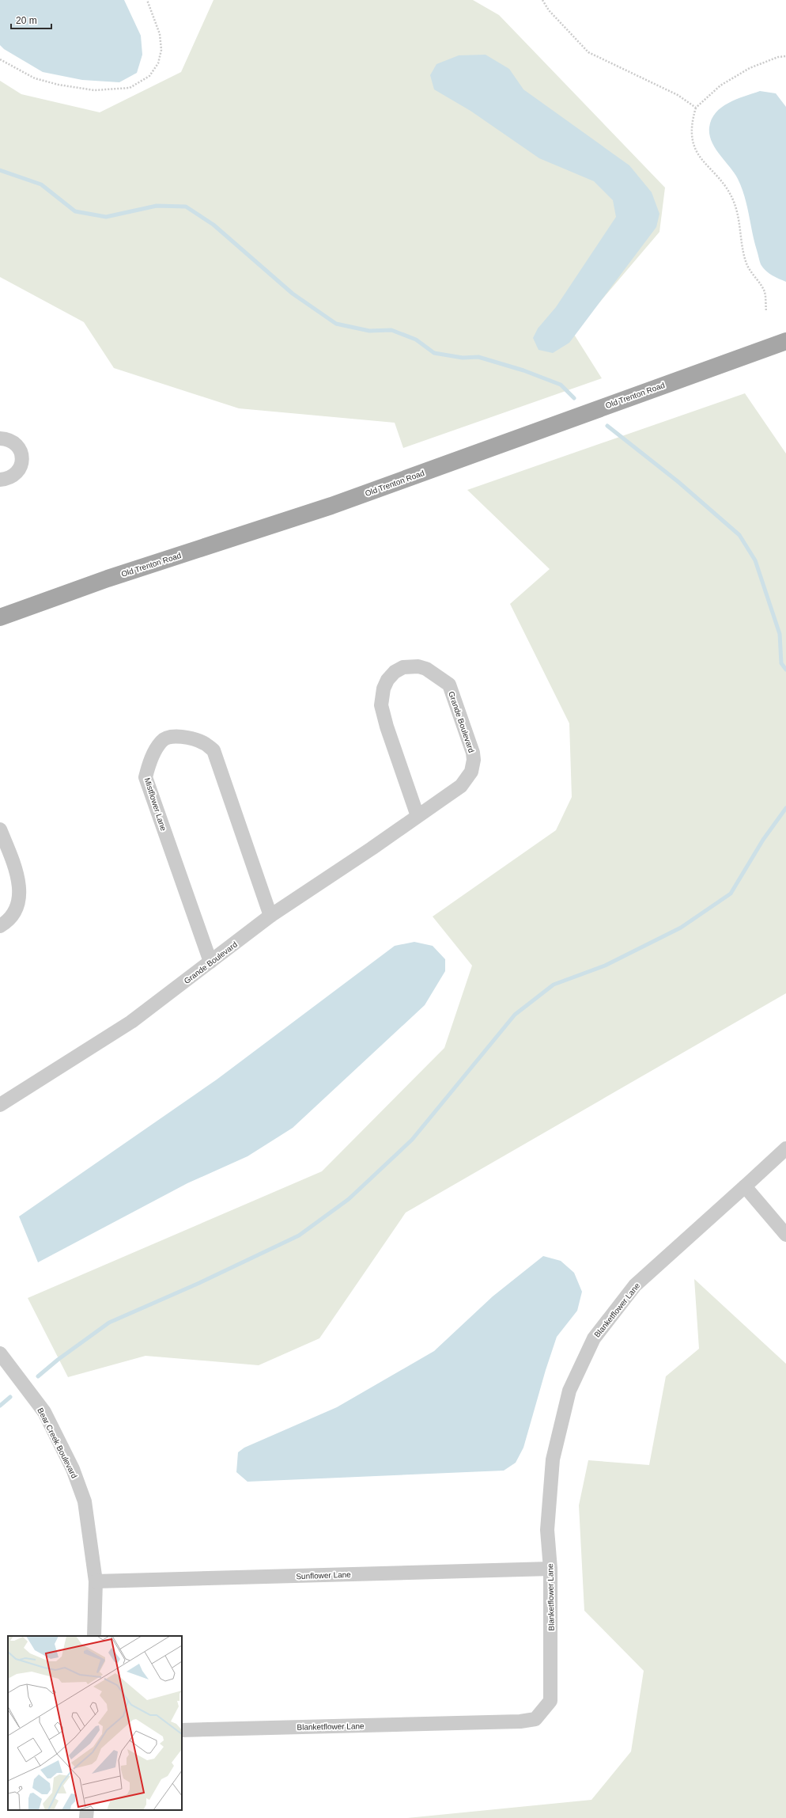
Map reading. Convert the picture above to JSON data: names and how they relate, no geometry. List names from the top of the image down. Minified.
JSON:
{"streets":{"main road":["Old Trenton Road"],"street":["Grande Boulevard","Mistflower Lane","Blanketflower Lane","Bear Creek Boulevard","Sunflower Lane"]},"crossings":[["Grande Boulevard","Mistflower Lane"],["Blanketflower Lane","Sunflower Lane"],["Bear Creek Boulevard","Sunflower Lane"]],"scale_bar":"20 m"}
